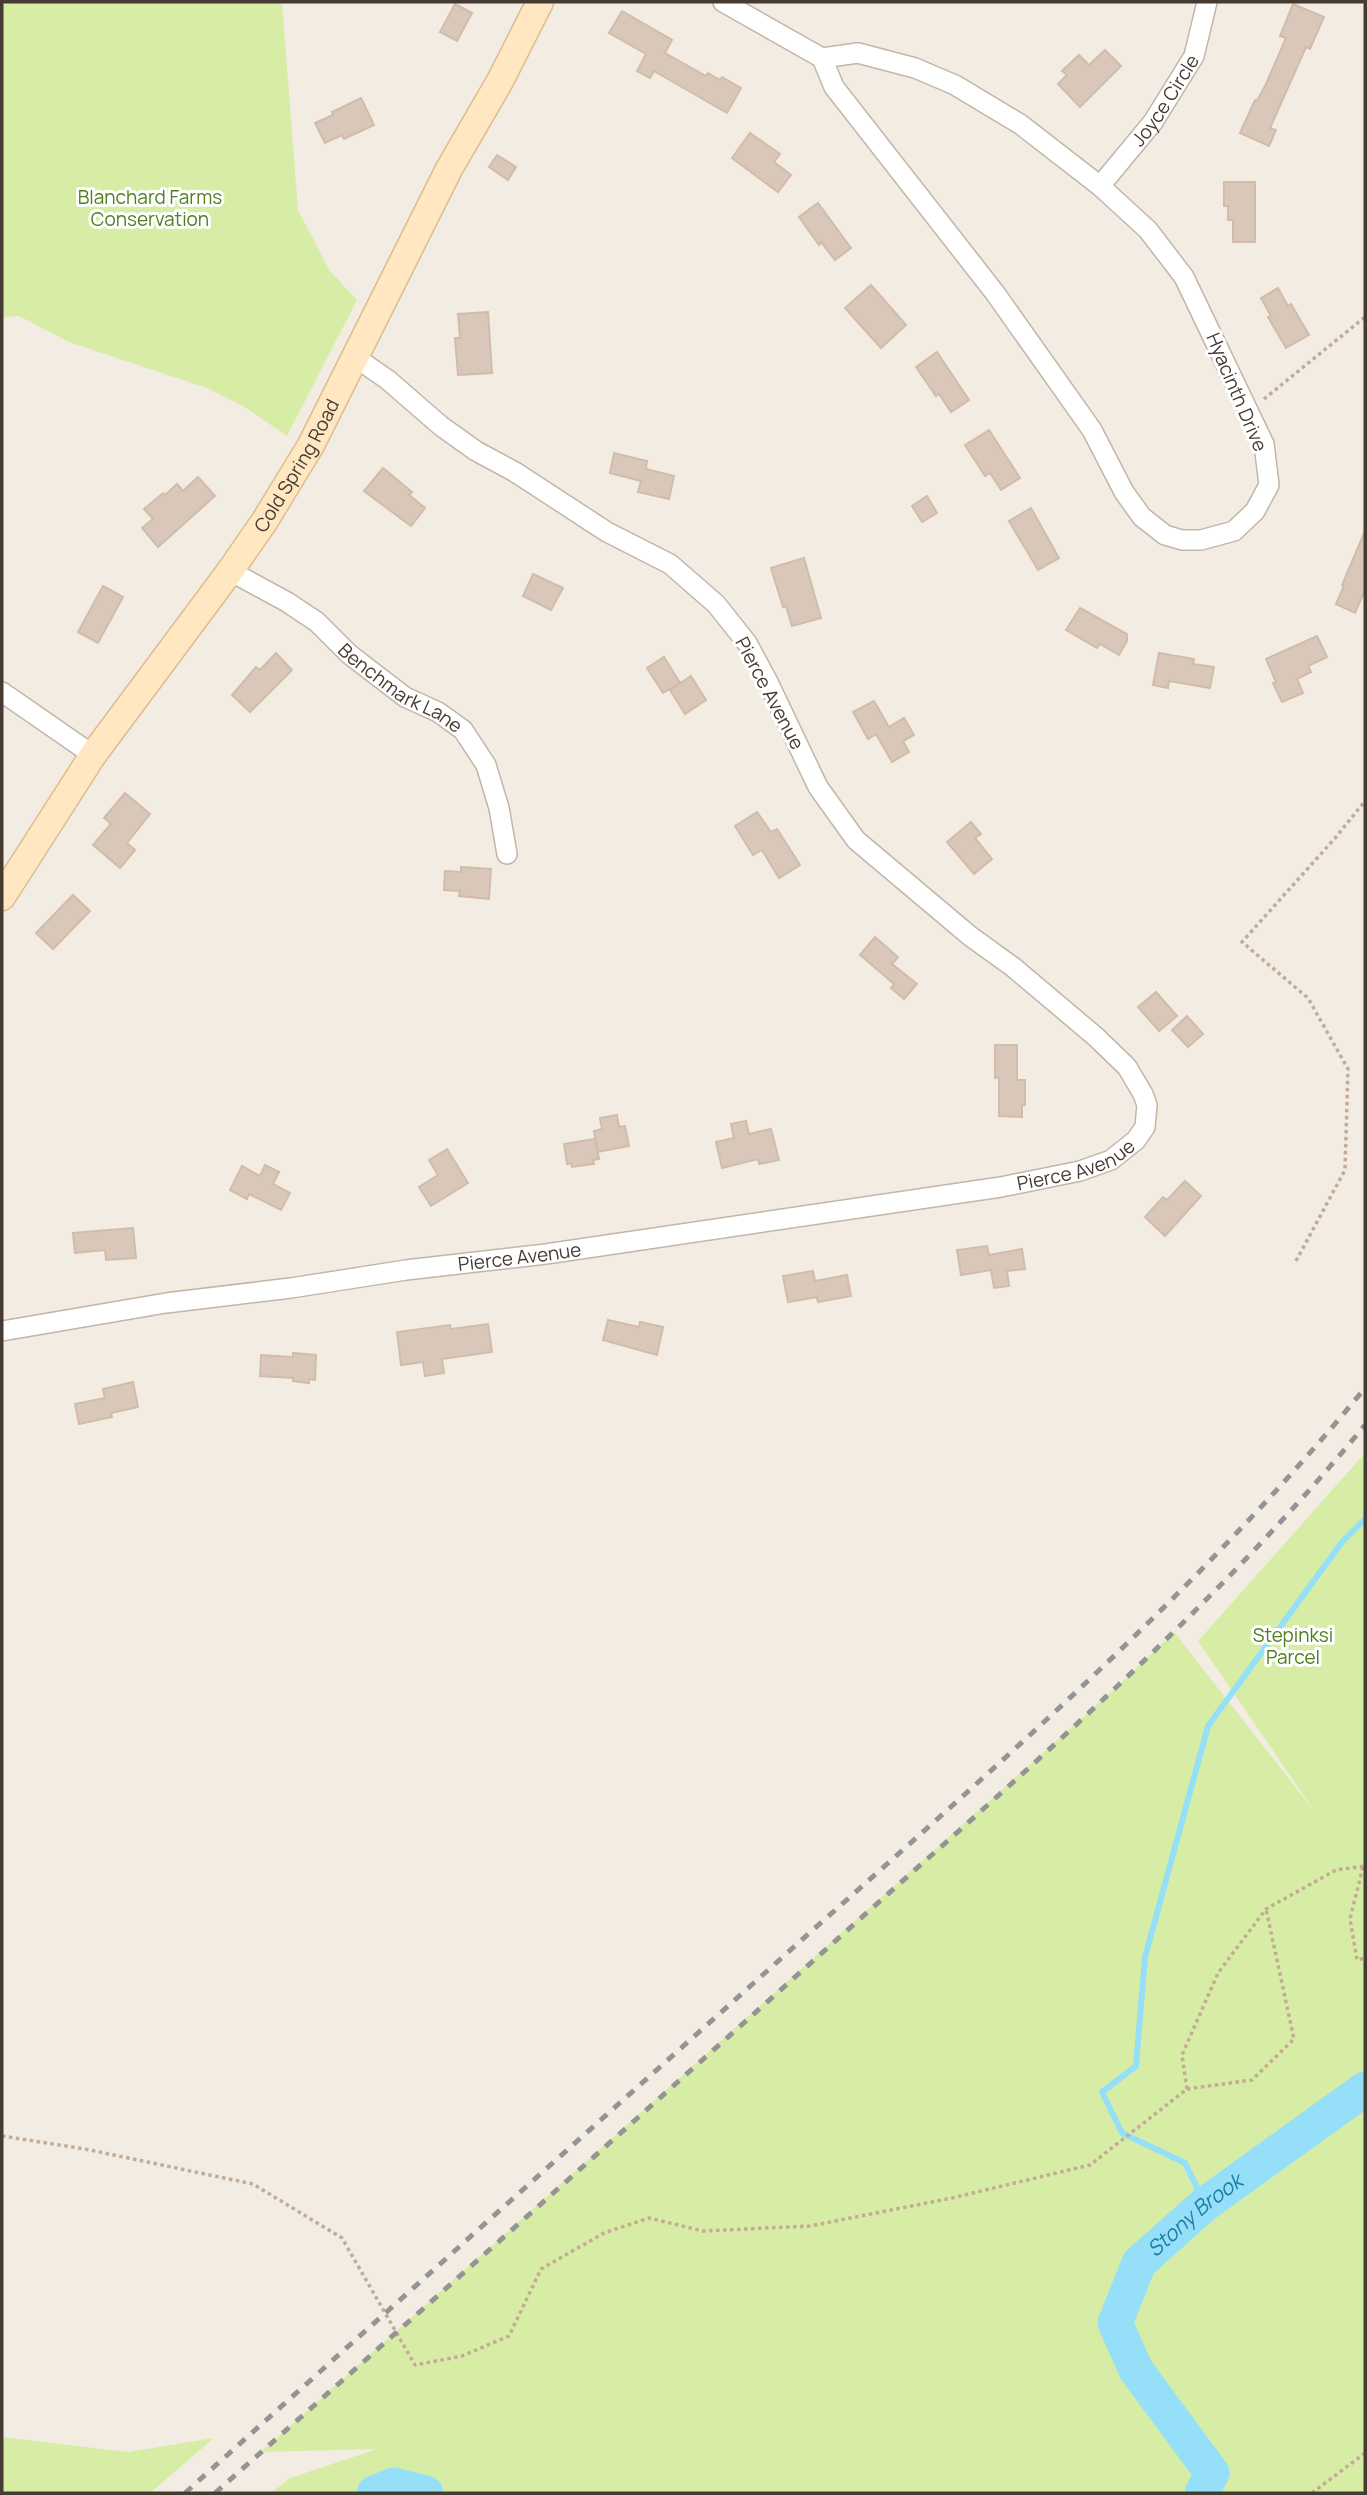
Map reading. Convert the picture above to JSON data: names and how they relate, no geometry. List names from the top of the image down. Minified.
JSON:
{"streets":{"street":["Joyce Circle","Hyacinth Drive","Cold Spring Road","Benchmark Lane","Pierce Avenue"]},"crossings":[["Joyce Circle","Hyacinth Drive"],["Cold Spring Road","Benchmark Lane"],["Cold Spring Road","Pierce Avenue"]],"water":["Stony Brook"],"parks":["Blanchard Farms Conservation","Stepinksi Parcel"]}
